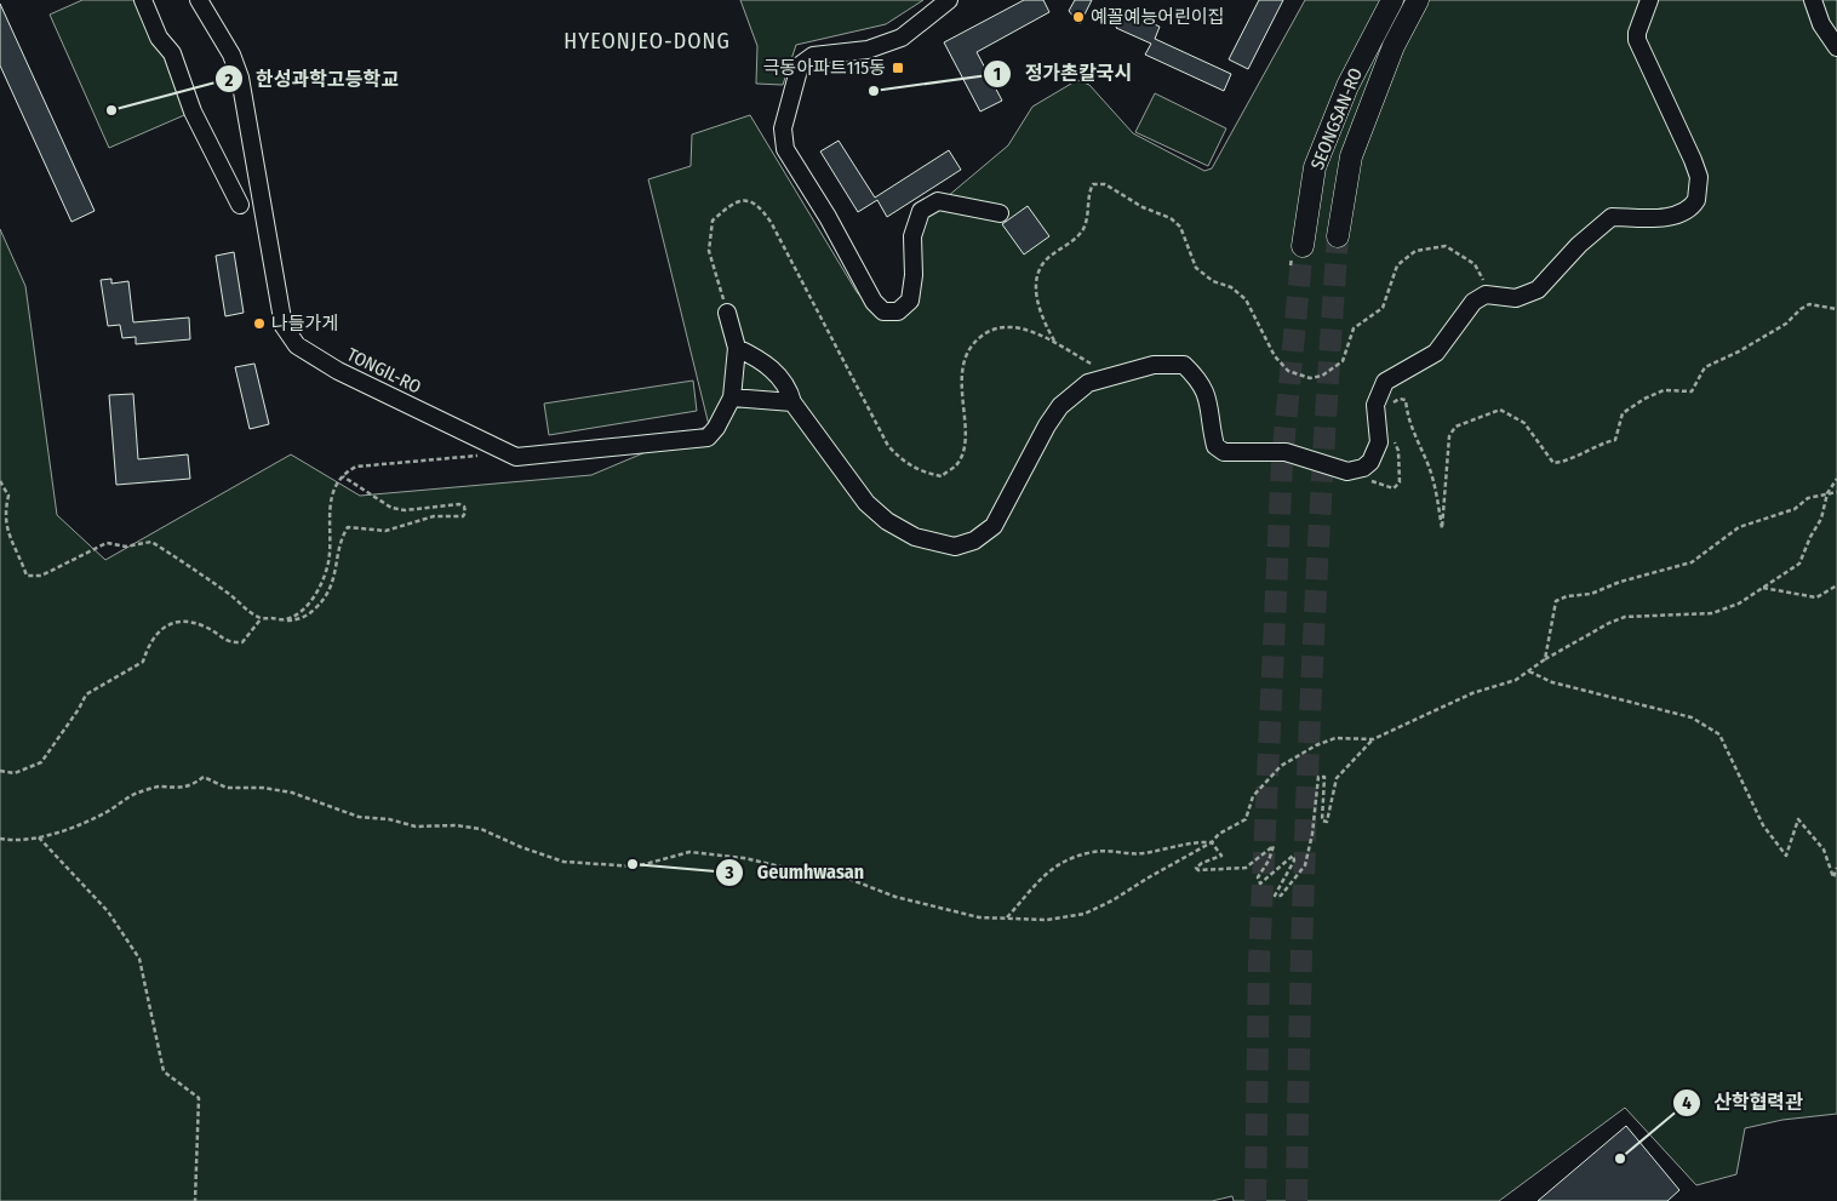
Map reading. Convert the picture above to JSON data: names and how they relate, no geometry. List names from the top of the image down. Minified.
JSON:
{"streets":{"main road":["SEONGSAN-RO"],"street":["TONGIL-RO"]},"districts":["HYEONJEO-DONG"],"places":{"other":["예꼴예능어린이집","정가촌칼국시","한성과학고등학교","나들가게","Geumhwasan","산학협력관"],"transit":["극동아파트115동"]}}
